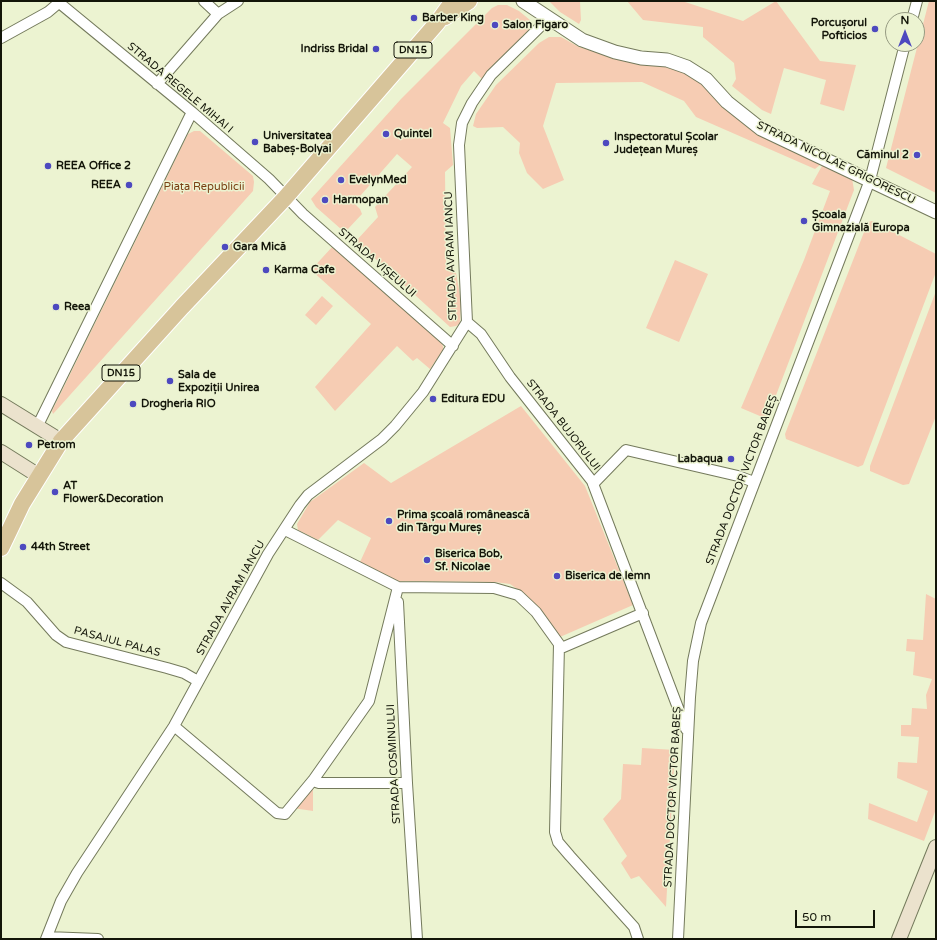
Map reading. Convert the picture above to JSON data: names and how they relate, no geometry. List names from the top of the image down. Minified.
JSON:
{"streets":{"main road":["DN15"],"street":["STRADA REGELE MIHAI I","STRADA NICOLAE GRIGORESCU","STRADA AVRAM IANCU","STRADA VIȘEULUI","STRADA BUJORULUI","STRADA DOCTOR VICTOR BABEȘ","PASAJUL PALAS","STRADA COSMINULUI"]},"crossings":[["DN15","STRADA REGELE MIHAI I"],["DN15","STRADA VIȘEULUI"],["STRADA REGELE MIHAI I","STRADA VIȘEULUI"],["STRADA NICOLAE GRIGORESCU","STRADA AVRAM IANCU"],["STRADA NICOLAE GRIGORESCU","STRADA DOCTOR VICTOR BABEȘ"],["STRADA AVRAM IANCU","STRADA VIȘEULUI"],["STRADA AVRAM IANCU","STRADA BUJORULUI"],["STRADA AVRAM IANCU","PASAJUL PALAS"],["STRADA BUJORULUI","STRADA DOCTOR VICTOR BABEȘ"]],"parks":["Piața Republicii"],"places":["Barber King","Salon Figaro","Porcușorul Pofticios","Indriss Bridal","Quintel","Universitatea Babeș-Bolyai","Inspectoratul Școlar Județean Mureș","Căminul 2","REEA Office 2","EvelynMed","REEA","Harmopan","Școala Gimnazială Europa","Gara Mică","Karma Cafe","Reea","Sala de Expoziții Unirea","Editura EDU","Drogheria RIO","Petrom","Labaqua","AT Flower&Decoration","Prima școală românească din Târgu Mureș","44th Street","Biserica Bob, Sf. Nicolae","Biserica de lemn"],"scale_bar":"50 m","north":"top"}
